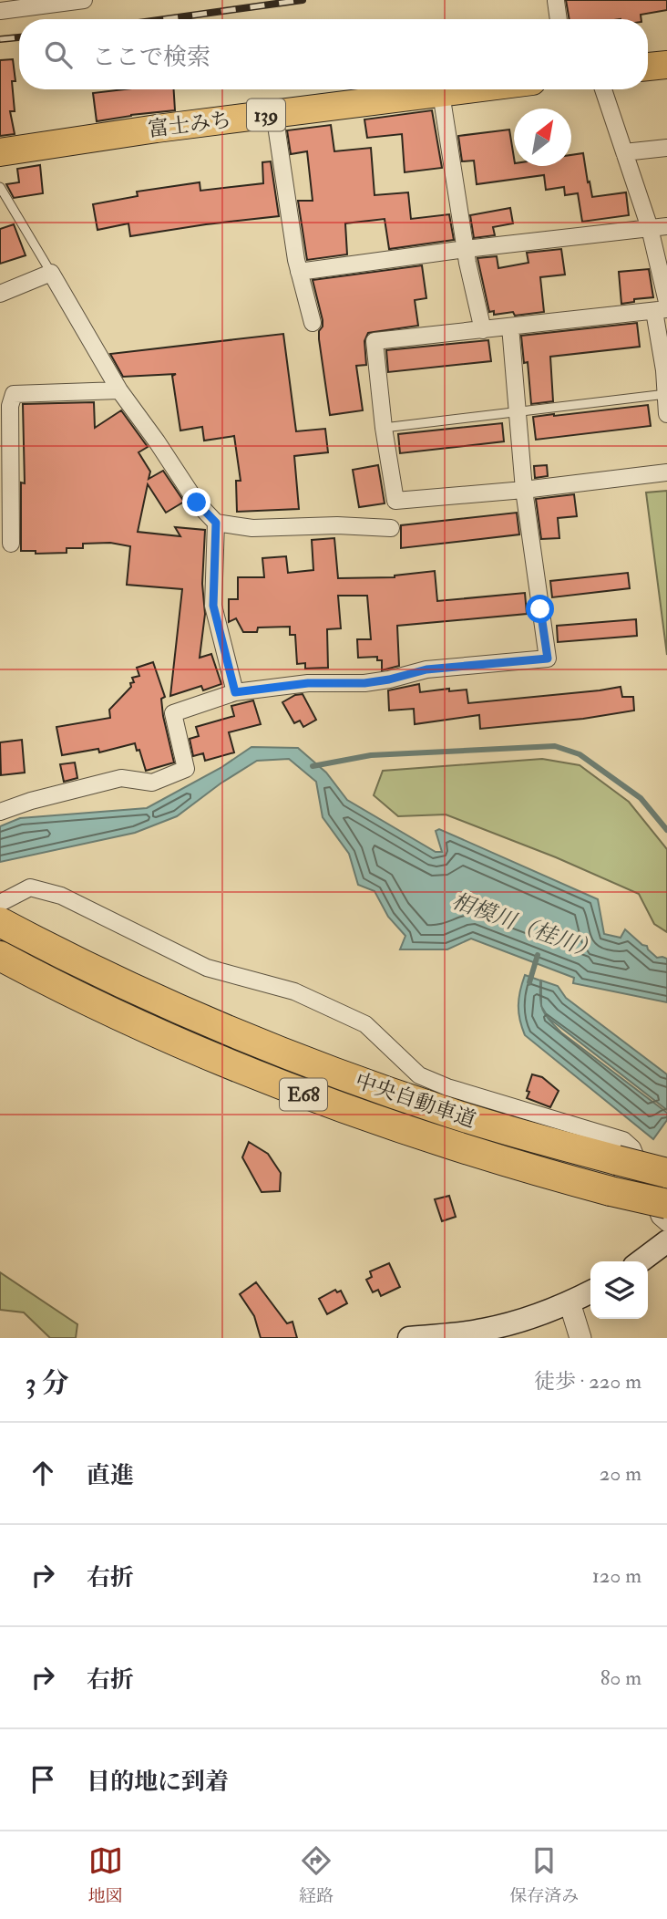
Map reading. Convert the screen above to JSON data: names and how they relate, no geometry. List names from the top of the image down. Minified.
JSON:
{"streets":{"highway":["139","富士みち","E68","中央自動車道"]},"water":["相模川（桂川）"],"north":"top right","page":{"search":"ここで検索","heading":["3 分","徒歩 · 220 m"],"list":[["直進","20 m"],["右折","120 m"],["右折","80 m"],"目的地に到着"],"nav":["地図","経路","保存済み"]}}
